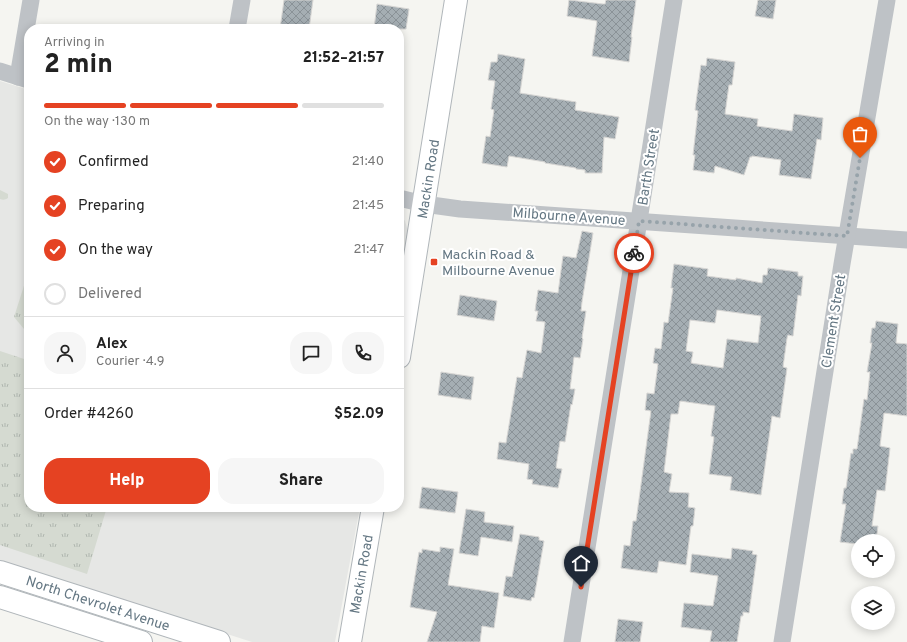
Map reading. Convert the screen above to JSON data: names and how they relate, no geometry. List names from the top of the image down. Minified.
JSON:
{"streets":{"street":["Barth Street","Mackin Road","Milbourne Avenue","Clement Street","North Chevrolet Avenue"]},"crossings":[["Barth Street","Milbourne Avenue"],["Mackin Road","Milbourne Avenue"],["Milbourne Avenue","Clement Street"]],"places":{"transit":["Mackin Road & Milbourne Avenue"]},"page":{"heading":["2 min","Arriving in","21:52–21:57"],"panel":["Alex","Courier · 4.9","Order #4260","$52.09"],"bar":"On the way · 130 m","list":[["Confirmed","21:40"],["Preparing","21:45"],["On the way","21:47"],"Delivered"],"buttons":["Help","Share"]}}
